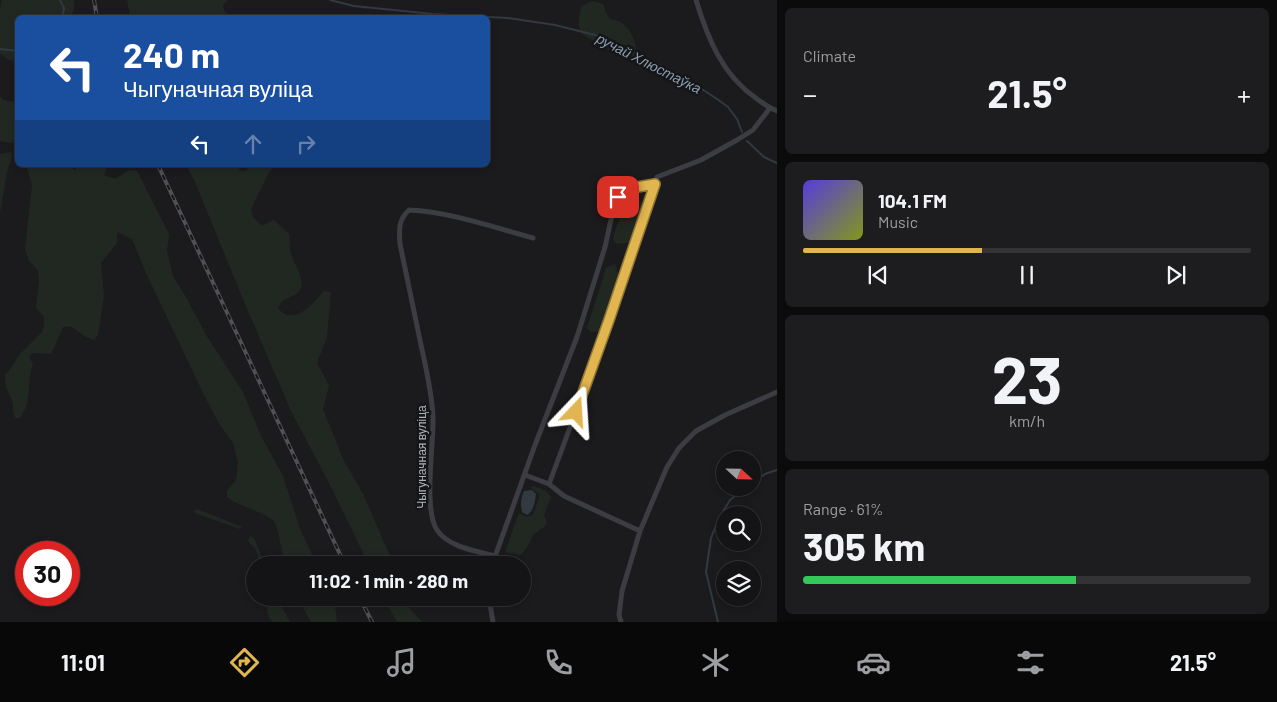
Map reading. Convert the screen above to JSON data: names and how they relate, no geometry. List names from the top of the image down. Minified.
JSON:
{"streets":{"street":["Чыгуначная вуліца"]},"water":["ручай Хлюстаўка"],"north":"right","page":{"tile":["Climate",["23","km/h"],["Range · 61%","305 km"]],"turn":["240 m","Чыгуначная вуліца"],"heat":["−","21.5°","+"],"song":["104.1 FM","Music"],"limit":"30","trip":"11:02 · 1 min · 280 m","tabs":["11:01","21.5°"]}}
